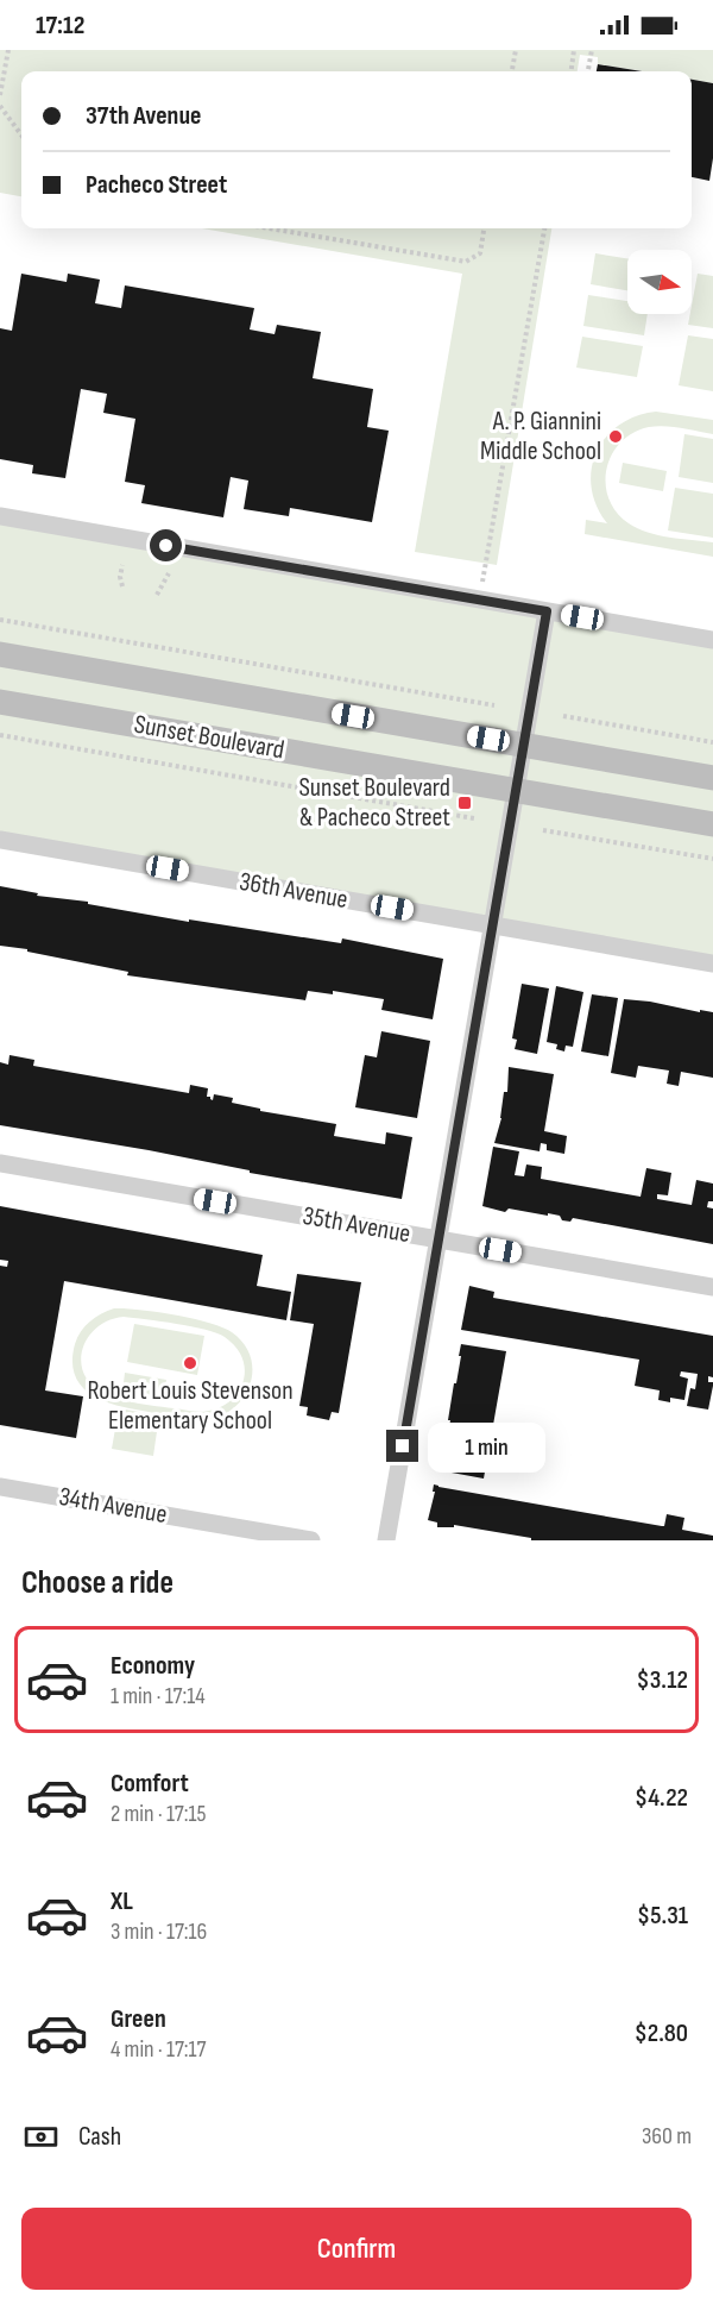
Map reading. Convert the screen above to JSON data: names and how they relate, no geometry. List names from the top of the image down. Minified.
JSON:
{"streets":{"main road":["Sunset Boulevard"],"street":["36th Avenue","35th Avenue","34th Avenue"]},"places":{"other":["A. P. Giannini Middle School","Robert Louis Stevenson Elementary School"],"transit":["Sunset Boulevard & Pacheco Street"]},"north":"right","page":{"status":"17:12","banner":["37th Avenue","Pacheco Street"],"bubble":"1 min","heading":"Choose a ride","list":[{"name":"Economy","note":"1 min · 17:14","value":"$3.12"},{"name":"Comfort","note":"2 min · 17:15","value":"$4.22"},{"name":"XL","note":"3 min · 17:16","value":"$5.31"},{"name":"Green","note":"4 min · 17:17","value":"$2.80"}],"pay":["Cash","360 m"],"buttons":"Confirm"}}
